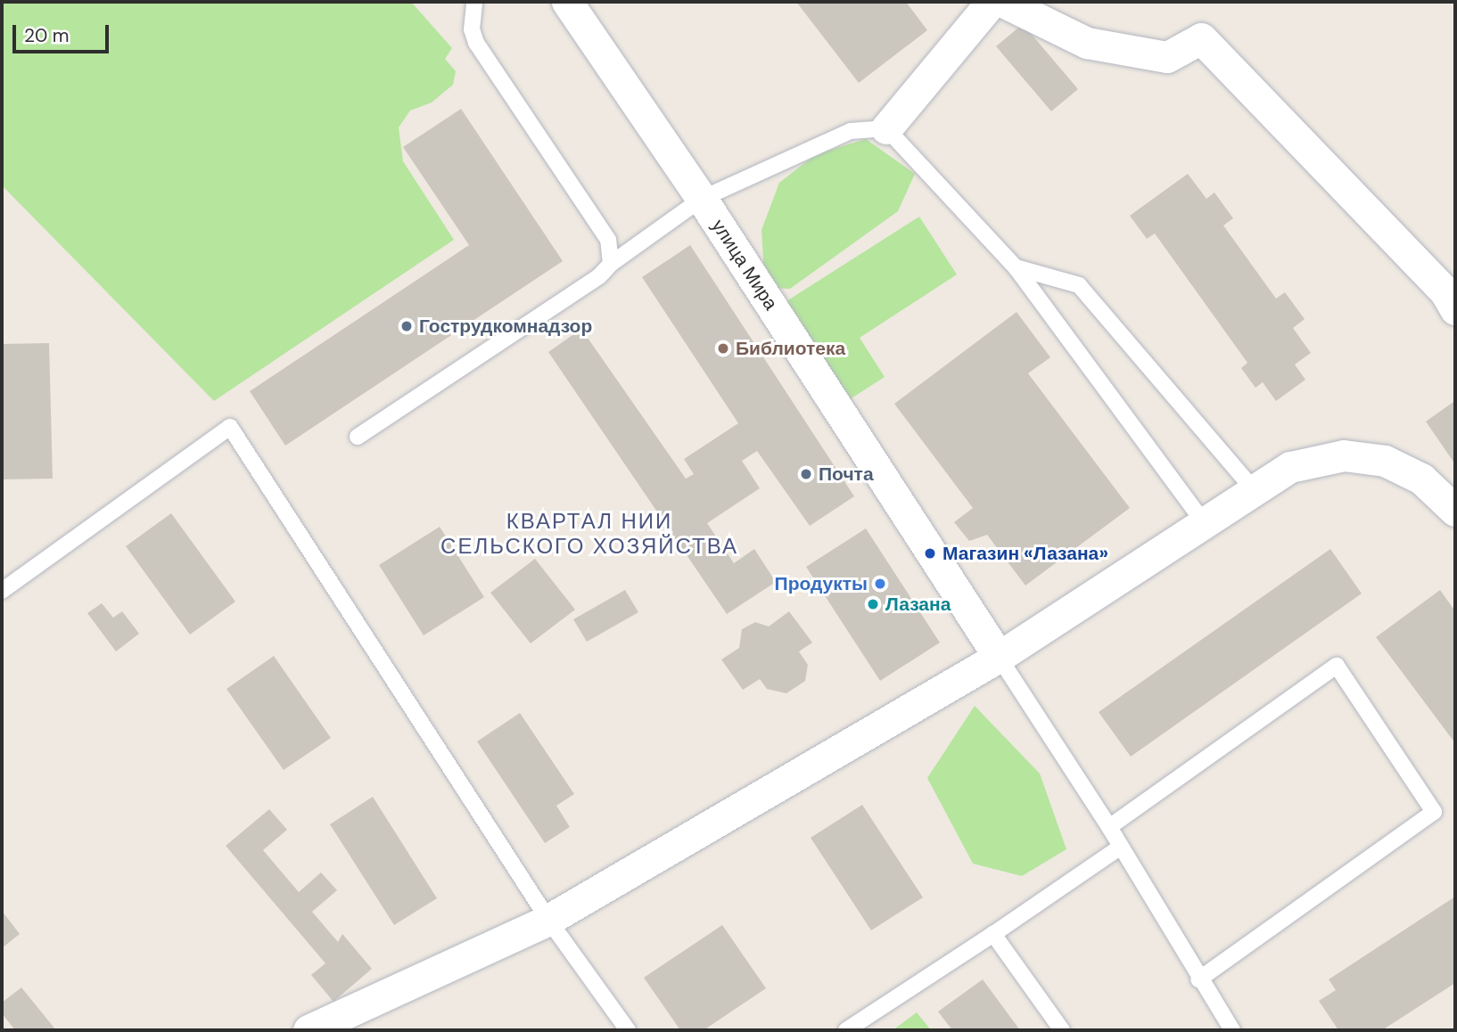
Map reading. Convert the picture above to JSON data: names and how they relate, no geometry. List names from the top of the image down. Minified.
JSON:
{"streets":{"street":["улица Мира"]},"districts":["КВАРТАЛ НИИ СЕЛЬСКОГО ХОЗЯЙСТВА"],"places":["Гострудкомнадзор","Библиотека","Почта","Магазин «Лазана»","Продукты","Лазана"],"scale_bar":"20 m"}
